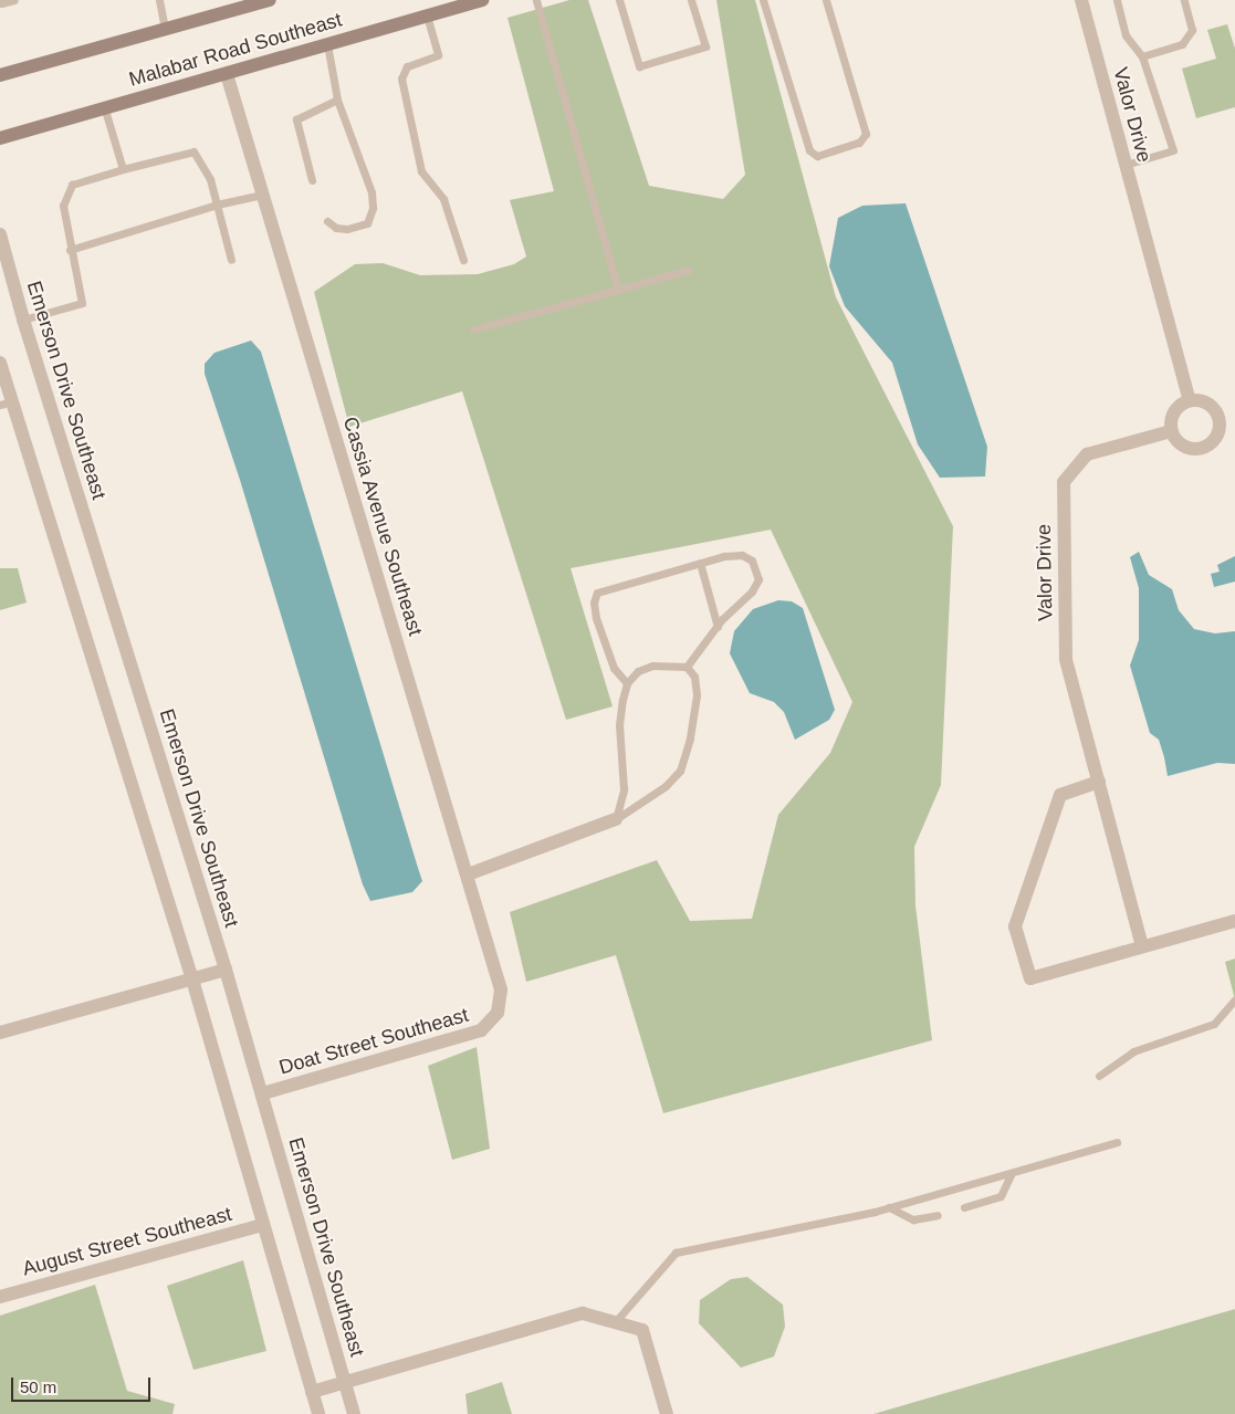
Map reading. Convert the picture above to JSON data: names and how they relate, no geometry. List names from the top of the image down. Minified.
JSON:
{"streets":{"main road":["Malabar Road Southeast"],"street":["Valor Drive","Emerson Drive Southeast","Cassia Avenue Southeast","Doat Street Southeast","August Street Southeast"]},"crossings":[["Malabar Road Southeast","Cassia Avenue Southeast"],["Emerson Drive Southeast","Doat Street Southeast"],["Cassia Avenue Southeast","Doat Street Southeast"]],"scale_bar":"50 m"}
